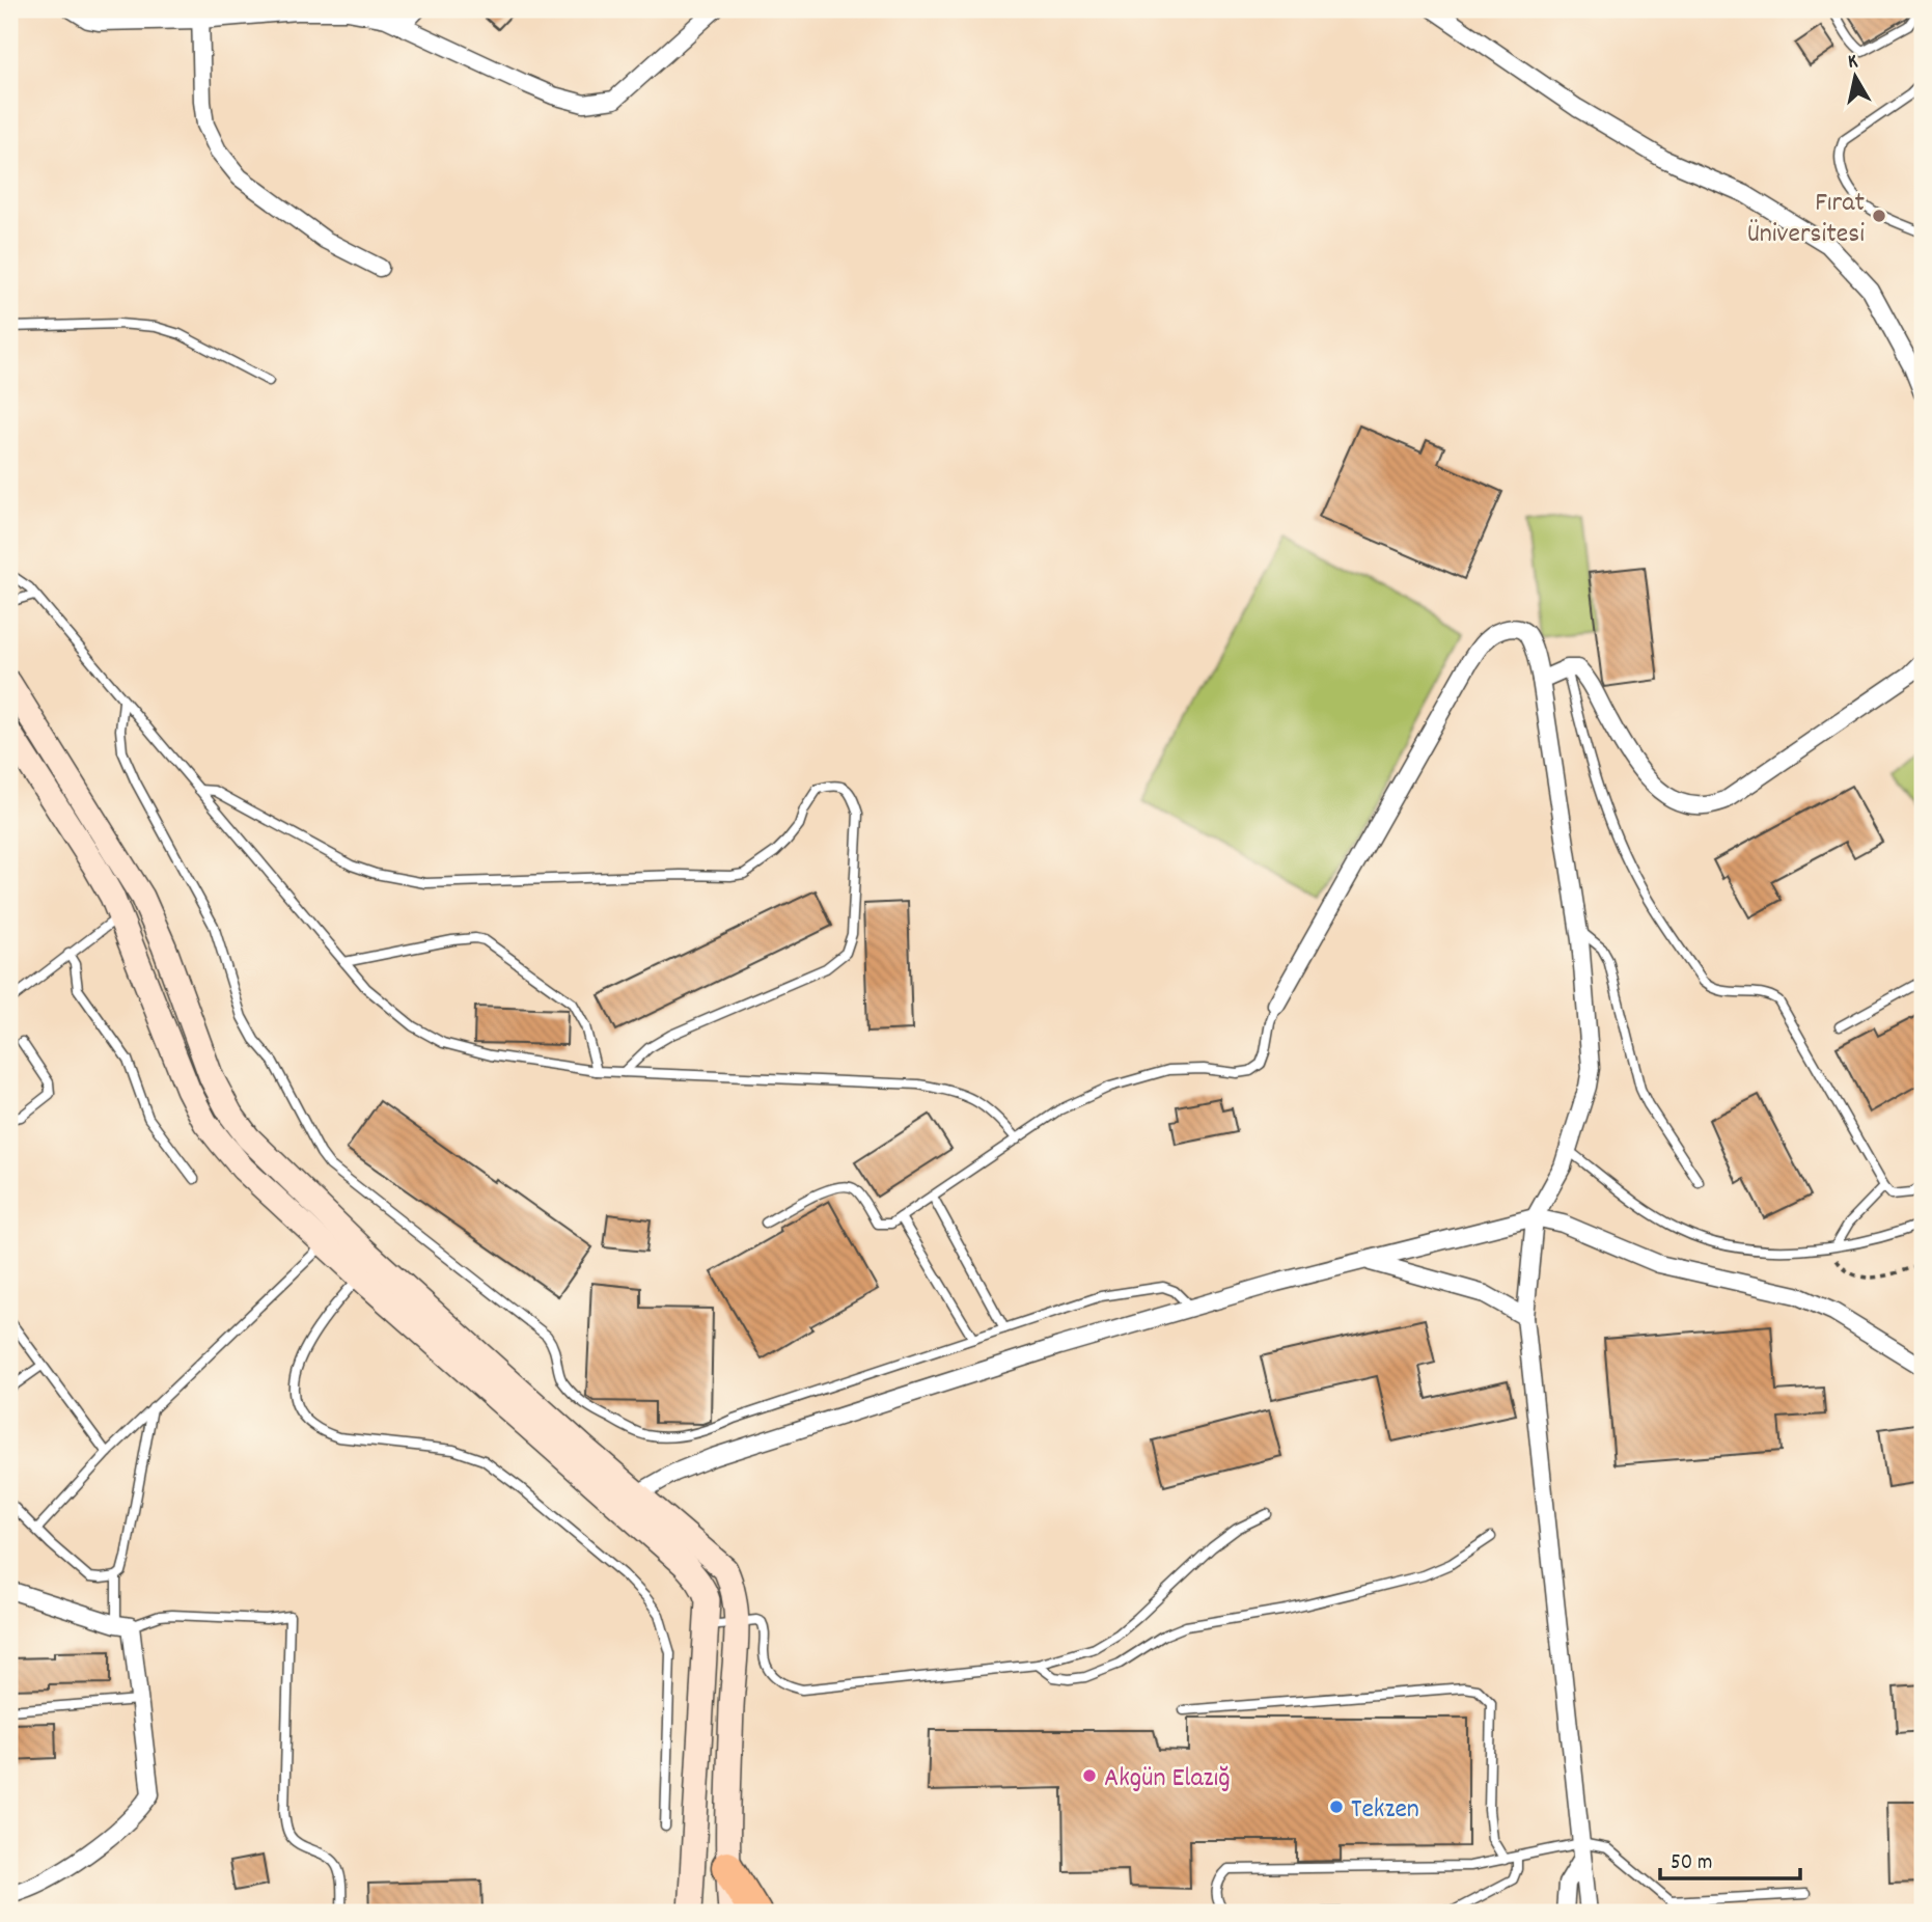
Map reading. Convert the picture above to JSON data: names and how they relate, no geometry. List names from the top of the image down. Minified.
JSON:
{"places":["Fırat Üniversitesi","Akgün Elazığ","Tekzen"],"scale_bar":"50 m","north":"top"}
